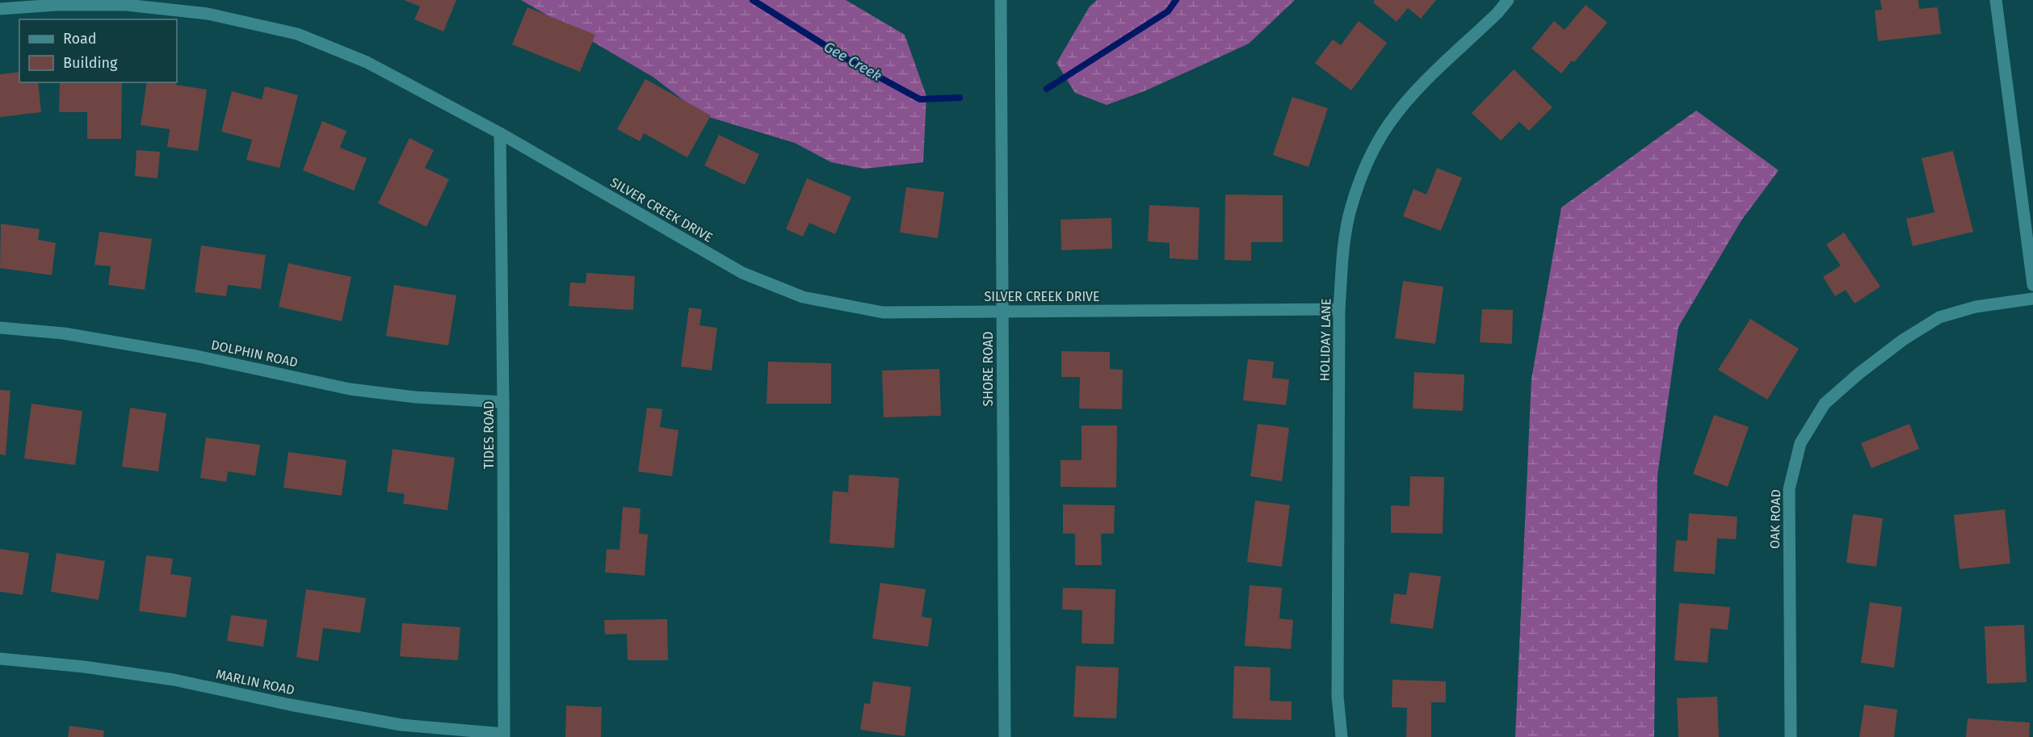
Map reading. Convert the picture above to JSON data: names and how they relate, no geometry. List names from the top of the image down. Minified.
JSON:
{"streets":{"street":["SILVER CREEK DRIVE","HOLIDAY LANE","DOLPHIN ROAD","SHORE ROAD","TIDES ROAD","OAK ROAD","MARLIN ROAD"]},"crossings":[["SILVER CREEK DRIVE","HOLIDAY LANE"],["SILVER CREEK DRIVE","SHORE ROAD"],["SILVER CREEK DRIVE","TIDES ROAD"],["DOLPHIN ROAD","TIDES ROAD"],["TIDES ROAD","MARLIN ROAD"]],"water":["Gee Creek"],"legend":["Road","Building"]}
